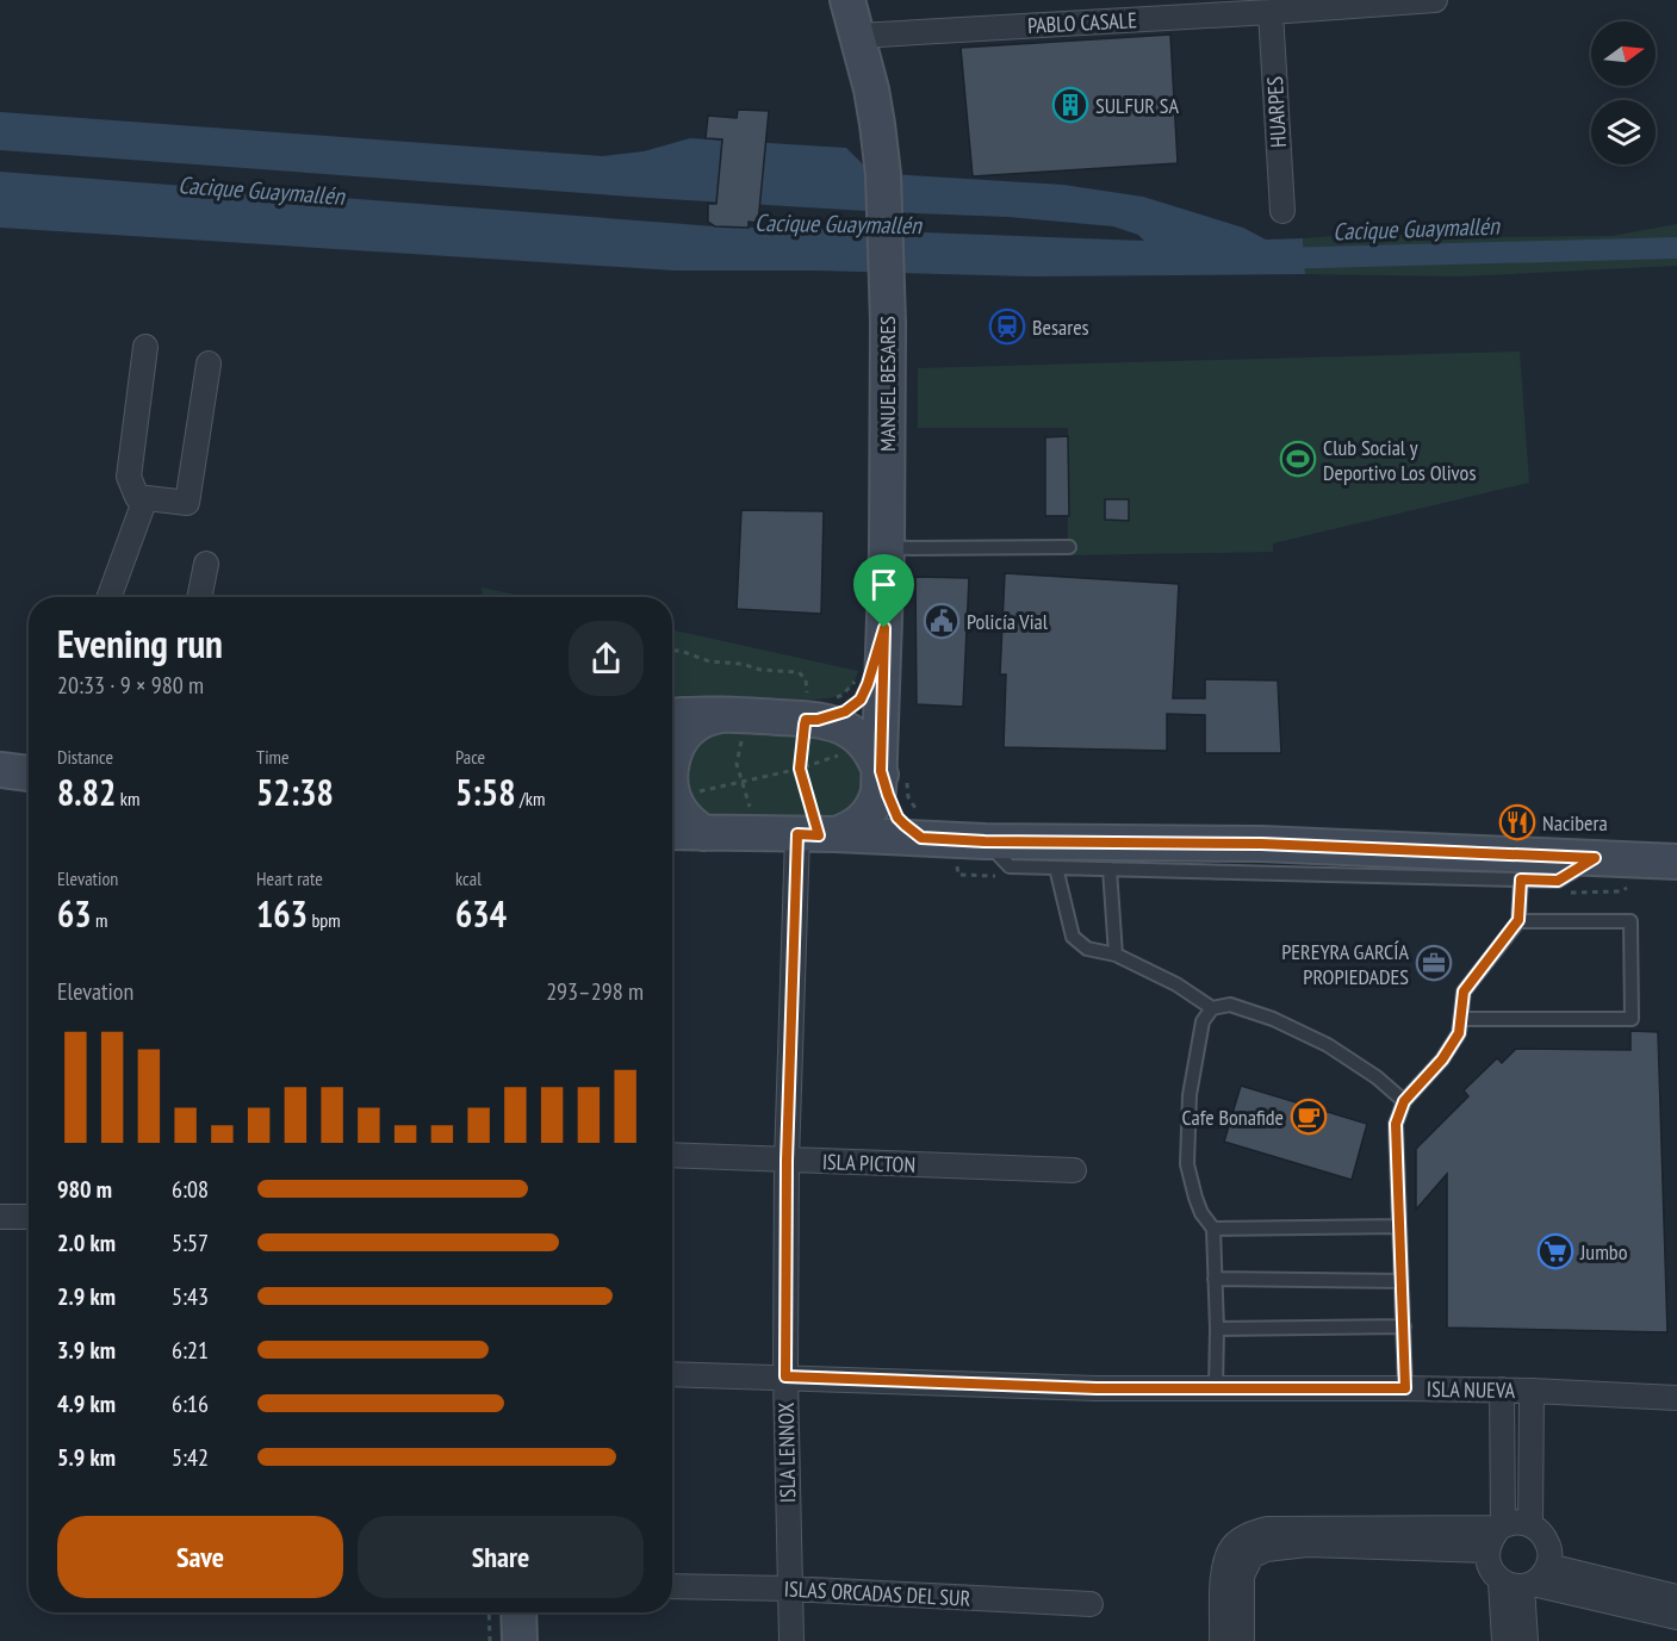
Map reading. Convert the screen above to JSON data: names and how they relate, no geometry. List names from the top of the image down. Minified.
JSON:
{"streets":{"main road":["MANUEL BESARES"],"street":["PABLO CASALE","HUARPES","ISLA PICTON","ISLA NUEVA","ISLA LENNOX","ISLAS ORCADAS DEL SUR"]},"crossings":[["PABLO CASALE","HUARPES"],["PABLO CASALE","MANUEL BESARES"],["ISLA PICTON","ISLA LENNOX"],["ISLA NUEVA","ISLA LENNOX"],["ISLA LENNOX","ISLAS ORCADAS DEL SUR"]],"water":["Cacique Guaymallén"],"places":{"building":["SULFUR SA"],"station":["Besares"],"sports":["Club Social y Deportivo Los Olivos"],"public building":["Policía Vial"],"restaurant":["Nacibera"],"office":["PEREYRA GARCÍA PROPIEDADES"],"cafe":["Cafe Bonafide"],"supermarket":["Jumbo"]},"north":"right","page":{"heading":["Evening run","20:33 · 9 × 980 m"],"stats":[["Distance","8.82 km"],["Time","52:38"],["Pace","5:58 /km"],["Elevation","63 m"],["Heart rate","163 bpm"],["kcal","634"]],"chart":["Elevation","293–298 m"],"list":[{"name":"980 m","note":"6:08"},{"name":"2.0 km","note":"5:57"},{"name":"2.9 km","note":"5:43"},{"name":"3.9 km","note":"6:21"},{"name":"4.9 km","note":"6:16"},{"name":"5.9 km","note":"5:42"}],"buttons":["Save","Share"]}}
